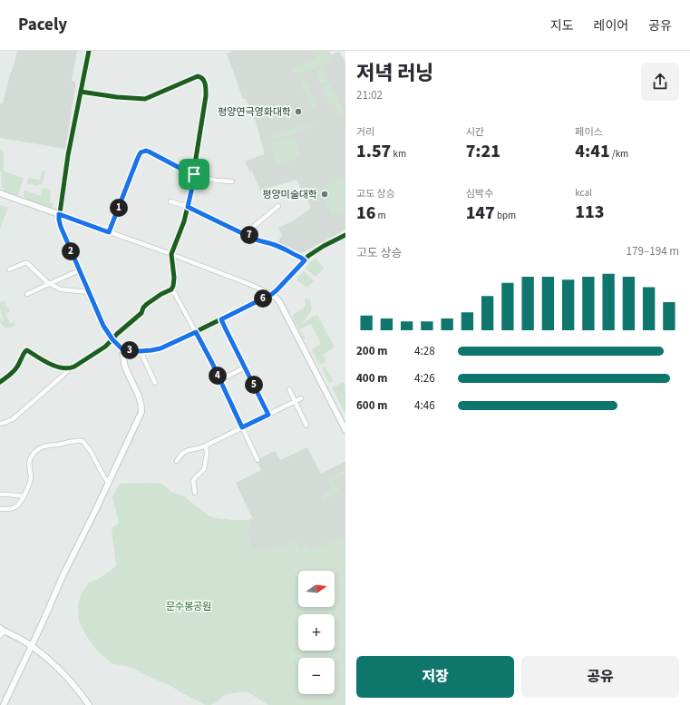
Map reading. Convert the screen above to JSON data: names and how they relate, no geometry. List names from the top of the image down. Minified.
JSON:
{"parks":["문수봉공원"],"places":["평양연극영화대학","평양미술대학"],"north":"right","page":{"header":"Pacely","nav":["지도","레이어","공유"],"heading":["저녁 러닝","21:02"],"stats":[["거리","1.57 km"],["시간","7:21"],["페이스","4:41 /km"],["고도 상승","16 m"],["심박수","147 bpm"],["kcal","113"]],"pins":["1","7","2","6","3","4","5"],"chart":["고도 상승","179–194 m"],"list":[{"name":"200 m","note":"4:28"},{"name":"400 m","note":"4:26"},{"name":"600 m","note":"4:46"}],"map_buttons":["+","−"],"buttons":["저장","공유"]}}
